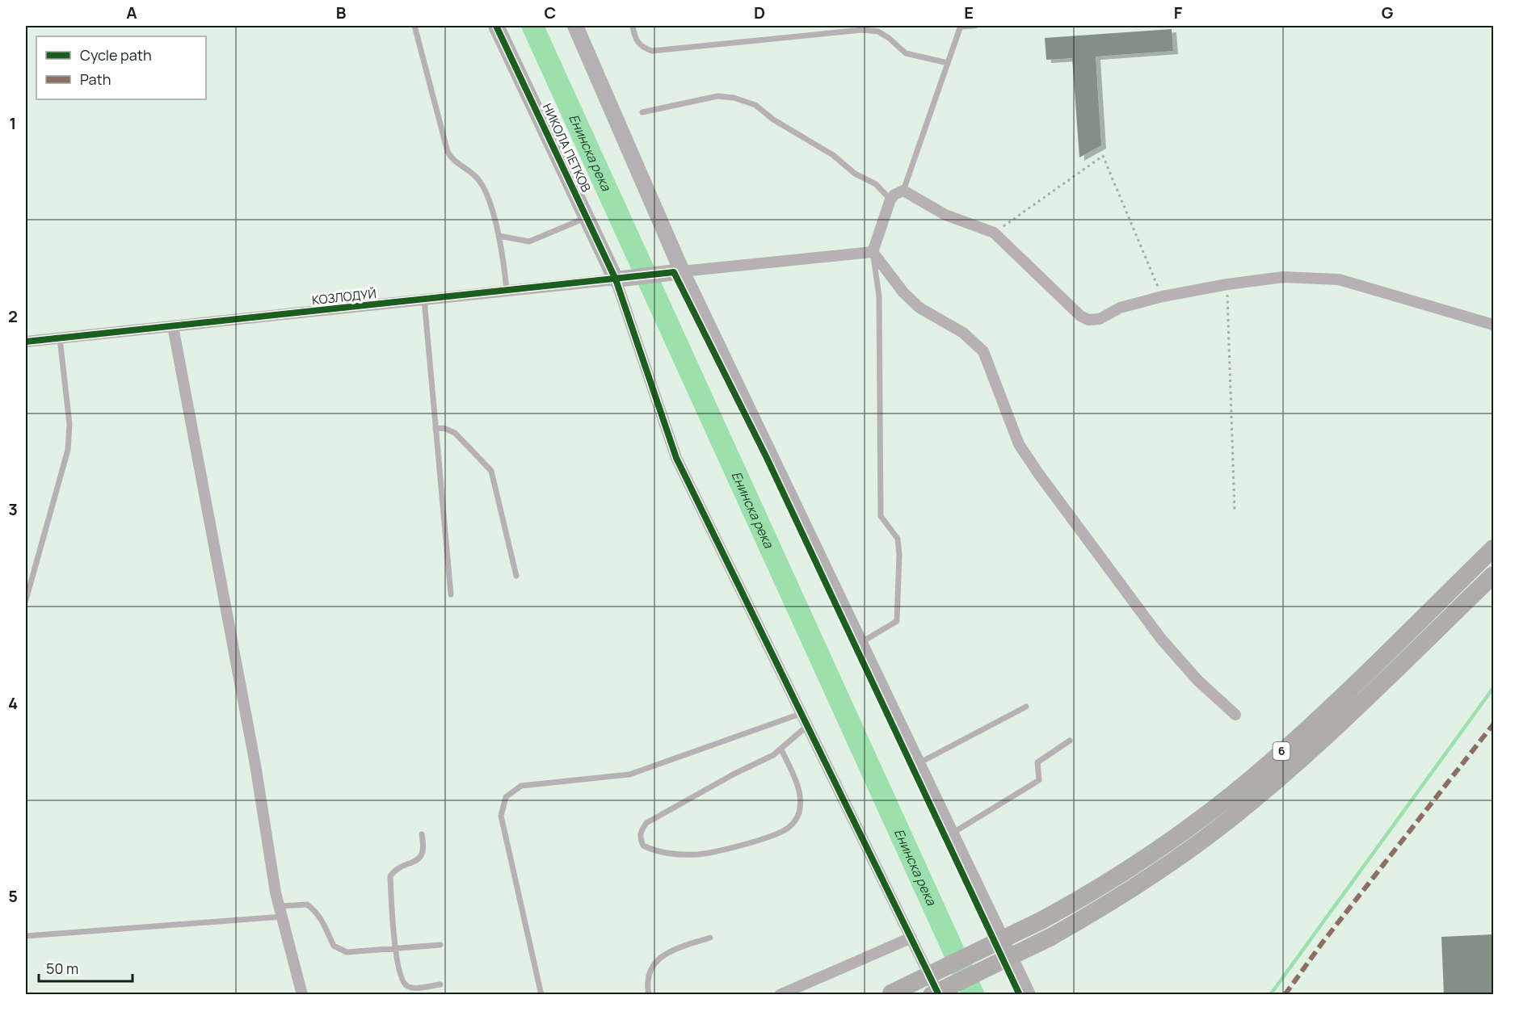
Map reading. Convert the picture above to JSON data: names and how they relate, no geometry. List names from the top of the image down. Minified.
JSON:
{"streets":{"highway":["6"],"main road":["НИКОЛА ПЕТКОВ","КОЗЛОДУЙ"]},"crossings":[["НИКОЛА ПЕТКОВ","КОЗЛОДУЙ"]],"water":["Енинска река"],"legend":["Cycle path","Path"],"scale_bar":"50 m","grid":{"columns":["A","B","C","D","E","F","G"],"rows":["1","2","3","4","5"]}}
